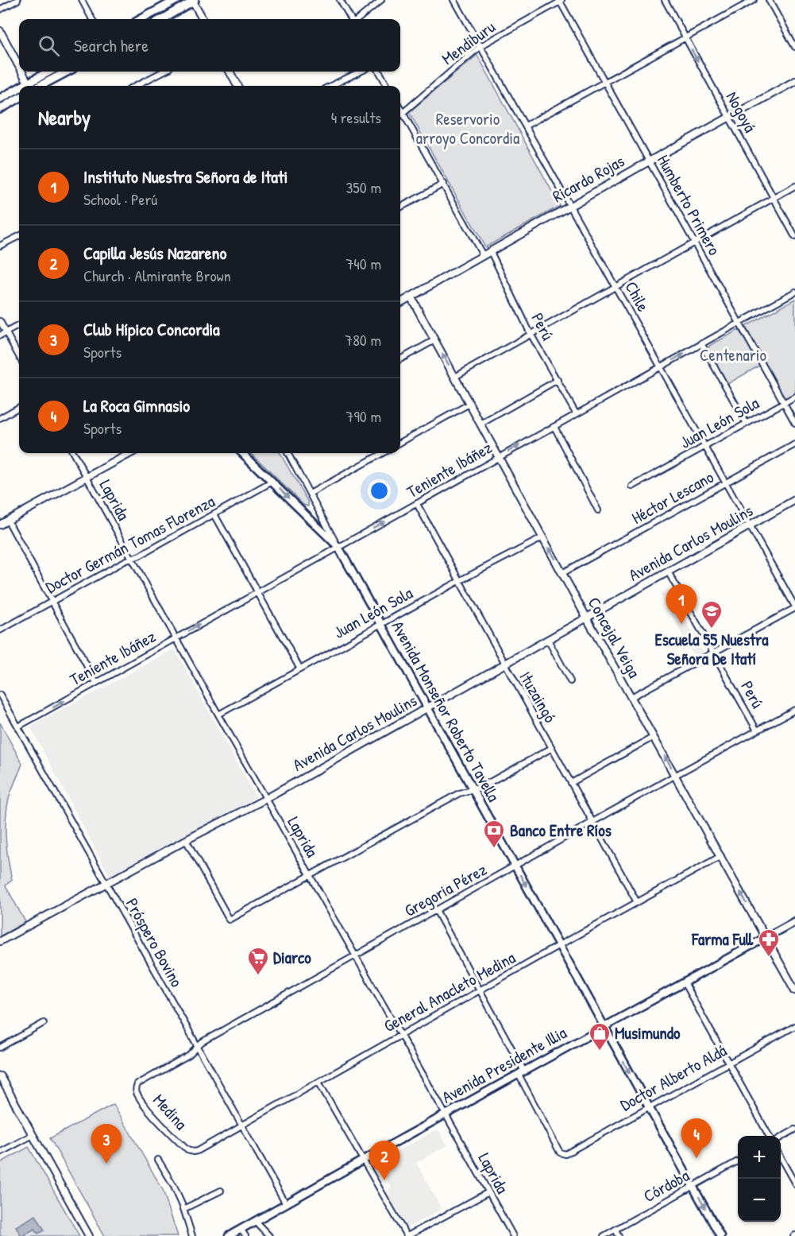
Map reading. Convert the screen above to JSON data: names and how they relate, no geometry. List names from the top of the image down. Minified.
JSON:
{"streets":{"main road":["Avenida Monseñor Roberto Tavella","Avenida Presidente Illia"],"street":["Mendiburu","Nogoyá","Ricardo Rojas","Humberto Primero","Chile","Perú","Juan León Sola","Teniente Ibáñez","Héctor Lescano","Laprida","Avenida Carlos Moulins","Doctor Germán Tomas Florenza","Concejal Veiga","Ituzaingó","Gregoria Pérez","Próspero Bovino","General Anacleto Medina","Doctor Alberto Aldá","Medina","Córdoba"]},"crossings":[["Mendiburu","Humberto Primero"],["Mendiburu","Chile"],["Nogoyá","Ricardo Rojas"],["Ricardo Rojas","Humberto Primero"],["Ricardo Rojas","Chile"],["Ricardo Rojas","Perú"],["Ricardo Rojas","Concejal Veiga"],["Humberto Primero","Juan León Sola"],["Humberto Primero","Teniente Ibáñez"],["Chile","Juan León Sola"],["Chile","Teniente Ibáñez"],["Chile","Héctor Lescano"],["Chile","Avenida Carlos Moulins"],["Perú","Teniente Ibáñez"],["Perú","Avenida Carlos Moulins"],["Perú","Gregoria Pérez"],["Juan León Sola","Laprida"],["Juan León Sola","Concejal Veiga"],["Juan León Sola","Ituzaingó"],["Juan León Sola","Avenida Monseñor Roberto Tavella"],["Teniente Ibáñez","Laprida"],["Teniente Ibáñez","Concejal Veiga"],["Teniente Ibáñez","Ituzaingó"],["Teniente Ibáñez","Avenida Monseñor Roberto Tavella"],["Teniente Ibáñez","Próspero Bovino"],["Héctor Lescano","Concejal Veiga"],["Laprida","Avenida Carlos Moulins"],["Laprida","Doctor Germán Tomas Florenza"],["Laprida","Gregoria Pérez"],["Laprida","General Anacleto Medina"],["Laprida","Avenida Presidente Illia"],["Avenida Carlos Moulins","Concejal Veiga"],["Avenida Carlos Moulins","Ituzaingó"],["Avenida Carlos Moulins","Avenida Monseñor Roberto Tavella"],["Avenida Carlos Moulins","Próspero Bovino"],["Doctor Germán Tomas Florenza","Avenida Monseñor Roberto Tavella"],["Concejal Veiga","Gregoria Pérez"],["Concejal Veiga","General Anacleto Medina"],["Concejal Veiga","Avenida Presidente Illia"],["Ituzaingó","Gregoria Pérez"],["Ituzaingó","General Anacleto Medina"],["Avenida Monseñor Roberto Tavella","Gregoria Pérez"],["Avenida Monseñor Roberto Tavella","General Anacleto Medina"],["Avenida Monseñor Roberto Tavella","Avenida Presidente Illia"],["Avenida Monseñor Roberto Tavella","Doctor Alberto Aldá"],["Avenida Monseñor Roberto Tavella","Córdoba"],["Gregoria Pérez","Próspero Bovino"],["Gregoria Pérez","Medina"],["Próspero Bovino","General Anacleto Medina"],["Próspero Bovino","Avenida Presidente Illia"],["General Anacleto Medina","Medina"],["Avenida Presidente Illia","Doctor Alberto Aldá"]],"one_way":["Teniente Ibáñez","Avenida Monseñor Roberto Tavella"],"parks":["Reservorio arroyo Concordia","Centenario"],"places":{"school or university":["Escuela 55 Nuestra Señora De Itatí"],"bank":["Banco Entre Ríos"],"pharmacy":["Farma Full"],"supermarket":["Diarco"],"shop":["Musimundo"]},"page":{"search":"Search here","heading":["Nearby","4 results"],"list":[{"mark":"1","name":"Instituto Nuestra Señora de Itati","note":"School · Perú","value":"350 m"},{"mark":"2","name":"Capilla Jesús Nazareno","note":"Church · Almirante Brown","value":"740 m"},{"mark":"3","name":"Club Hípico Concordia","note":"Sports","value":"780 m"},{"mark":"4","name":"La Roca Gimnasio","note":"Sports","value":"790 m"}],"pins":["1","4","3","2"],"map_buttons":["+","−"]}}
